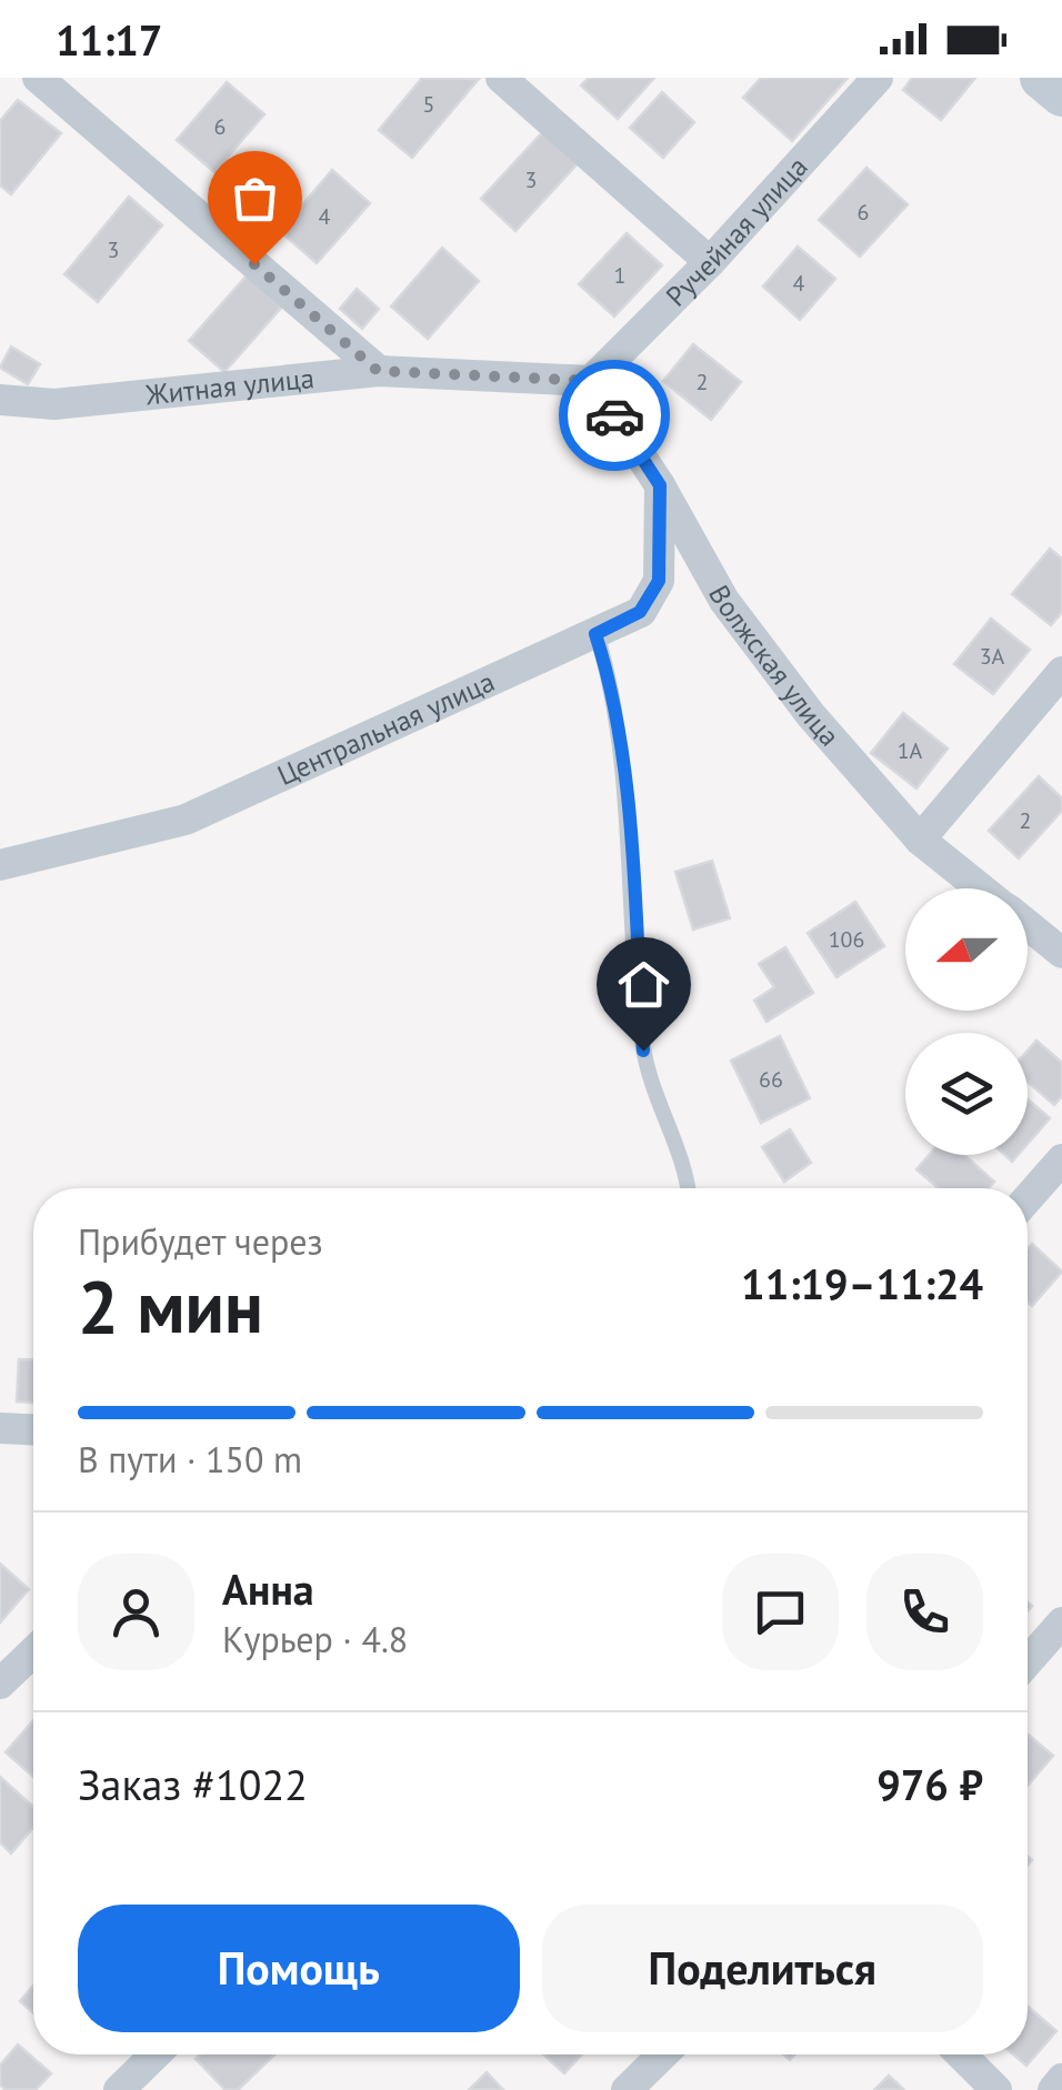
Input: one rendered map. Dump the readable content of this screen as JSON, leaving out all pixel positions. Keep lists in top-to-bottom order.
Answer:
{
  "streets": {
    "street": [
      "Ручейная улица",
      "Житная улица",
      "Волжская улица",
      "Центральная улица"
    ]
  },
  "crossings": [
    ["Ручейная улица", "Житная улица"],
    ["Ручейная улица", "Волжская улица"],
    ["Житная улица", "Волжская улица"],
    ["Волжская улица", "Центральная улица"]
  ],
  "house_numbers": [
    "5",
    "6",
    "3",
    "6",
    "4",
    "3",
    "1",
    "4",
    "2",
    "3А",
    "1А",
    "2",
    "106",
    "66"
  ],
  "north": "left",
  "page": {
    "status": "11:17",
    "heading": ["2 мин", "Прибудет через", "11:19–11:24"],
    "panel": [
      "Анна",
      "Курьер · 4.8",
      "Заказ #1022",
      "976 ₽"
    ],
    "bar": "В пути · 150 m",
    "buttons": ["Помощь", "Поделиться"]
  }
}
